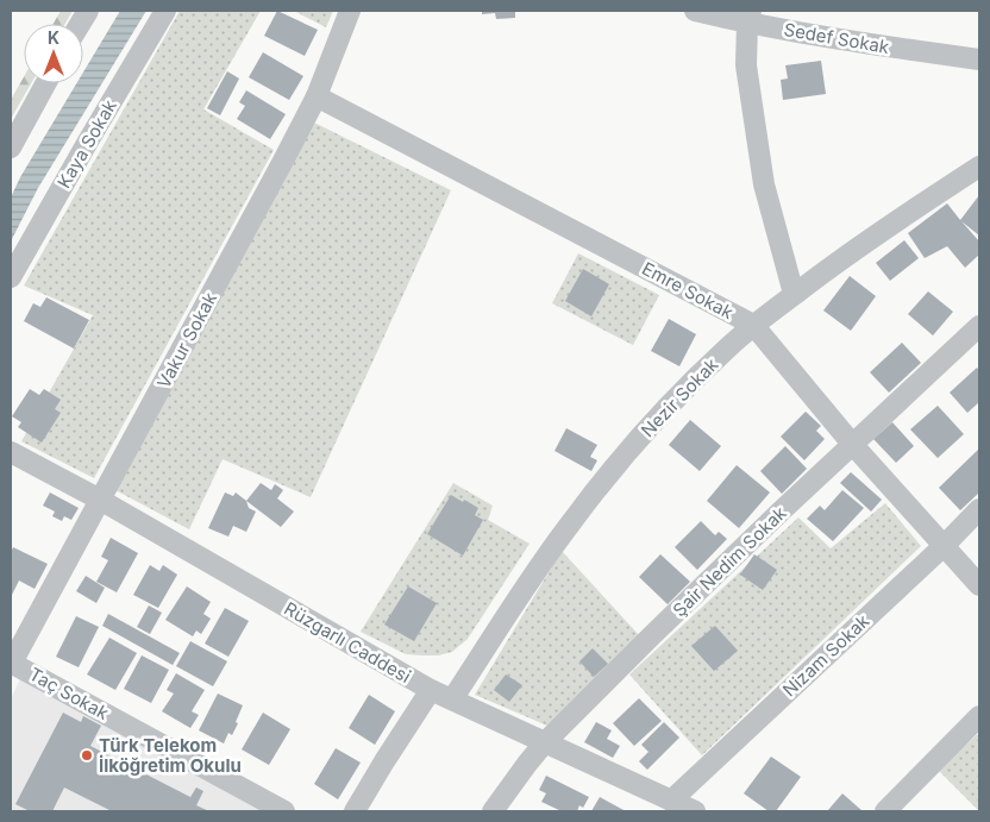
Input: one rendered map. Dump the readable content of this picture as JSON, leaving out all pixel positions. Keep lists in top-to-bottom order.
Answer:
{
  "streets": {
    "street": [
      "Sedef Sokak",
      "Kaya Sokak",
      "Emre Sokak",
      "Vakur Sokak",
      "Nezir Sokak",
      "Şair Nedim Sokak",
      "Rüzgarlı Caddesi",
      "Nizam Sokak",
      "Taç Sokak"
    ]
  },
  "crossings": [
    ["Emre Sokak", "Vakur Sokak"],
    ["Emre Sokak", "Nezir Sokak"],
    ["Emre Sokak", "Şair Nedim Sokak"],
    ["Emre Sokak", "Nizam Sokak"],
    ["Vakur Sokak", "Rüzgarlı Caddesi"],
    ["Vakur Sokak", "Taç Sokak"],
    ["Nezir Sokak", "Rüzgarlı Caddesi"],
    ["Şair Nedim Sokak", "Rüzgarlı Caddesi"],
    ["Rüzgarlı Caddesi", "Nizam Sokak"]
  ],
  "places": ["Türk Telekom İlköğretim Okulu"],
  "north": "top"
}
